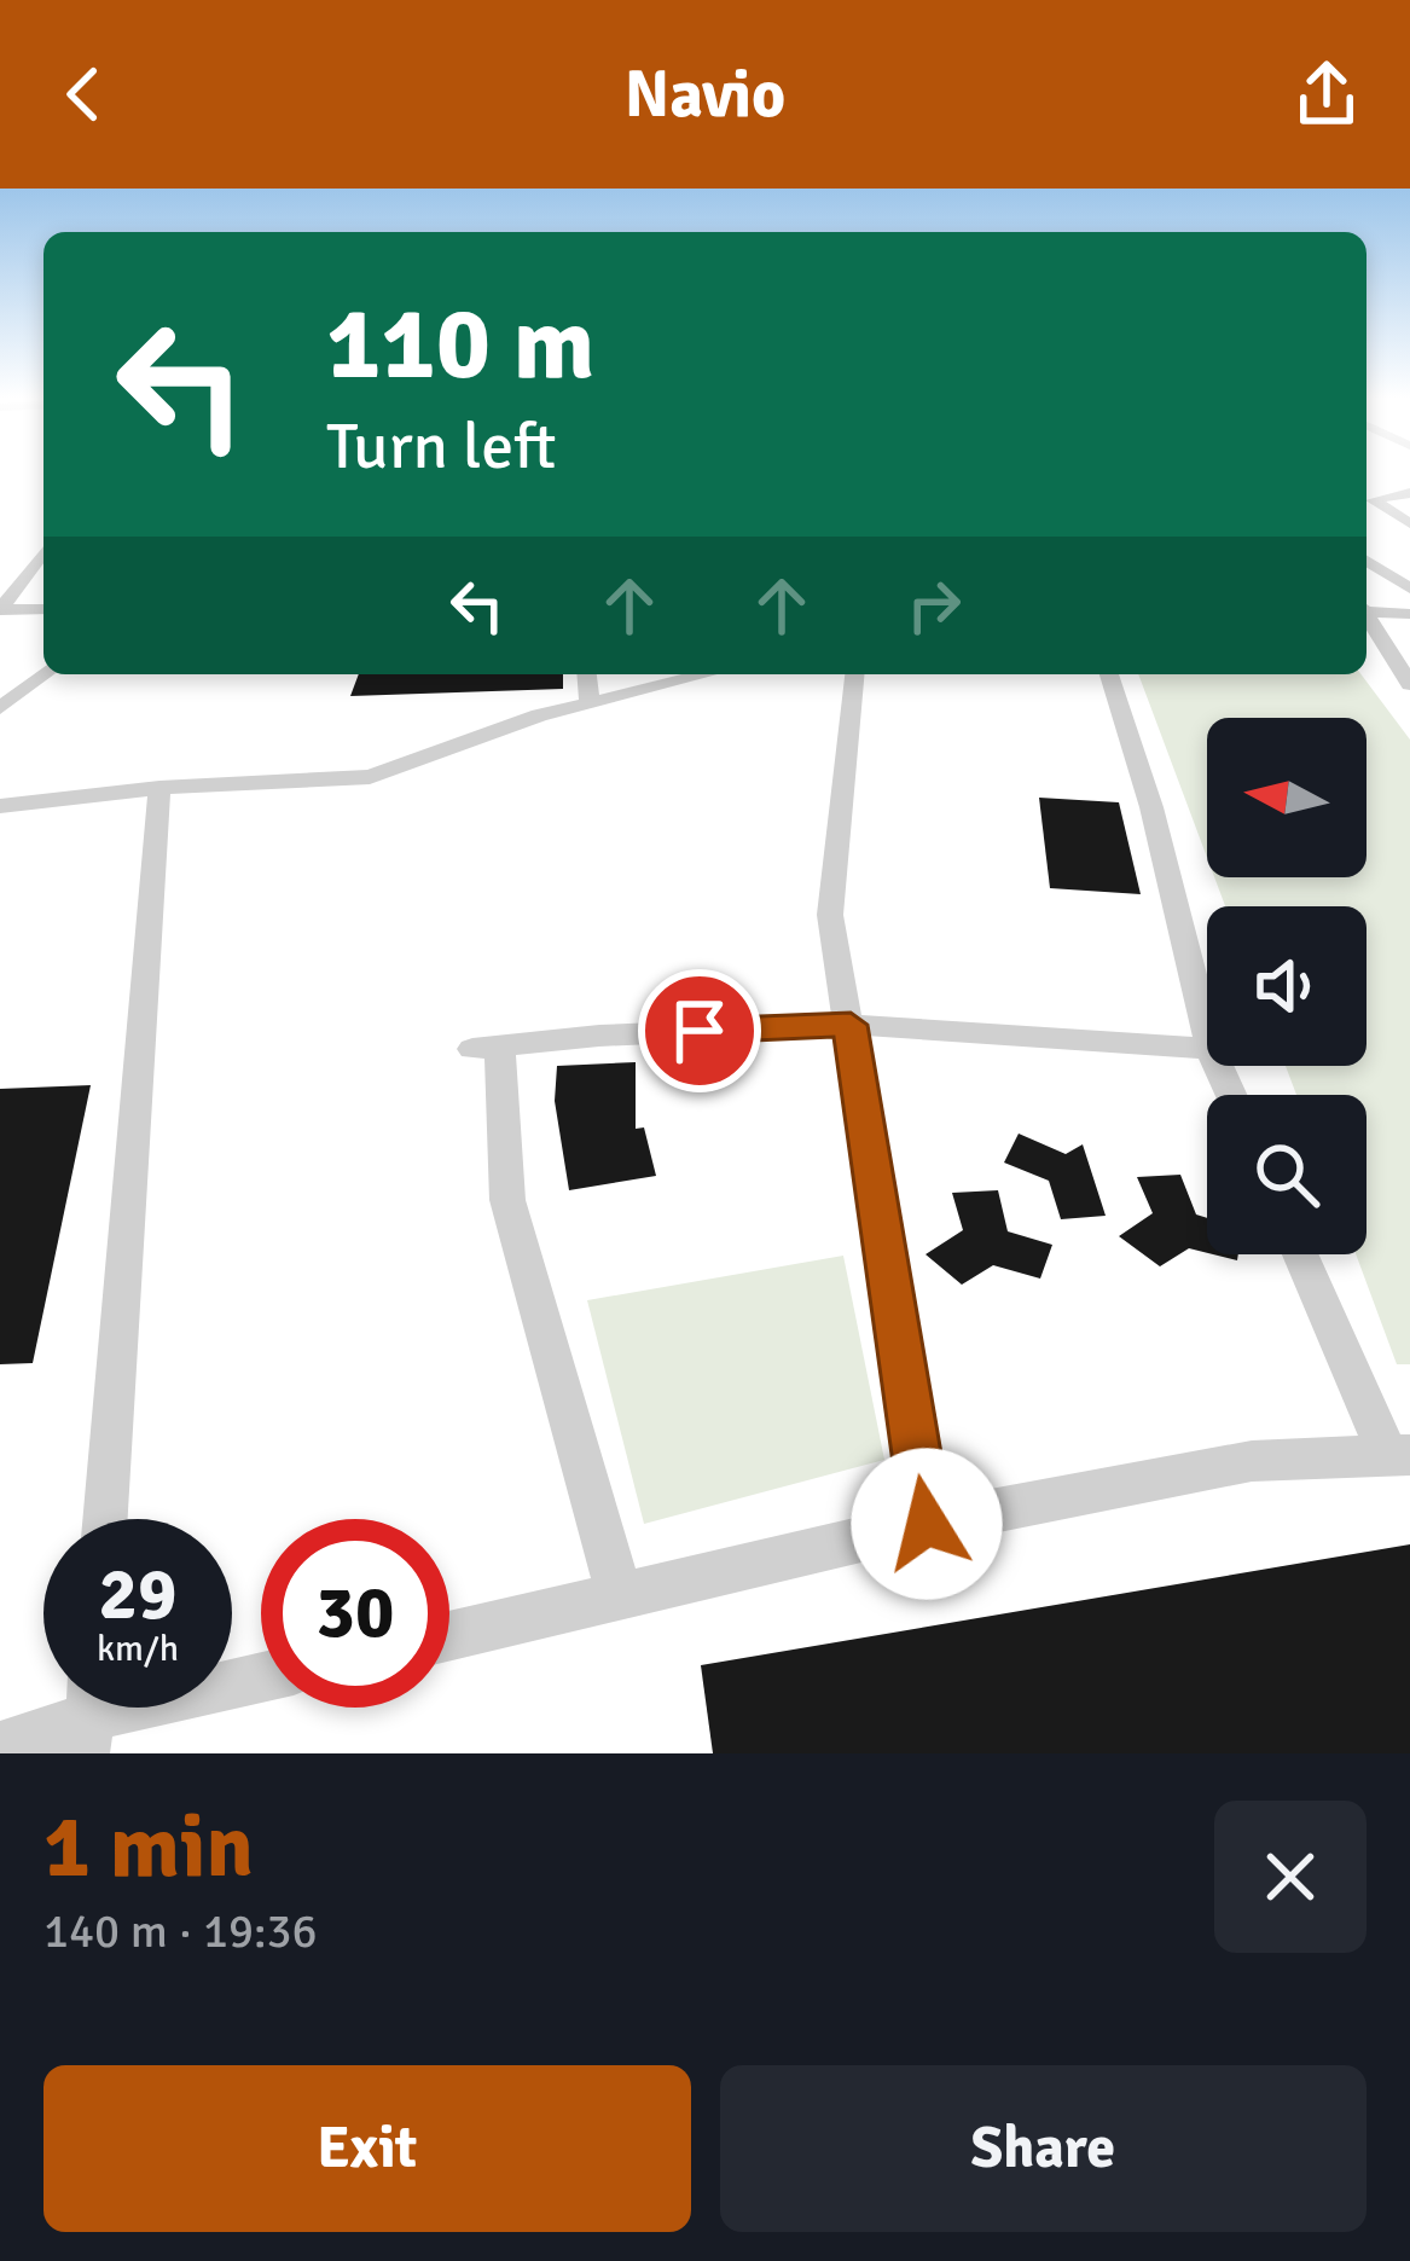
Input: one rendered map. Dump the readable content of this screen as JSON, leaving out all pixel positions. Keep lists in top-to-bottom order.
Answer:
{
  "north": "left",
  "page": {
    "header": "Navio",
    "turn": ["110 m", "Turn left"],
    "speed": "29 km/h",
    "limit": "30",
    "heading": ["1 min", "140 m · 19:36"],
    "buttons": ["Exit", "Share"]
  }
}
